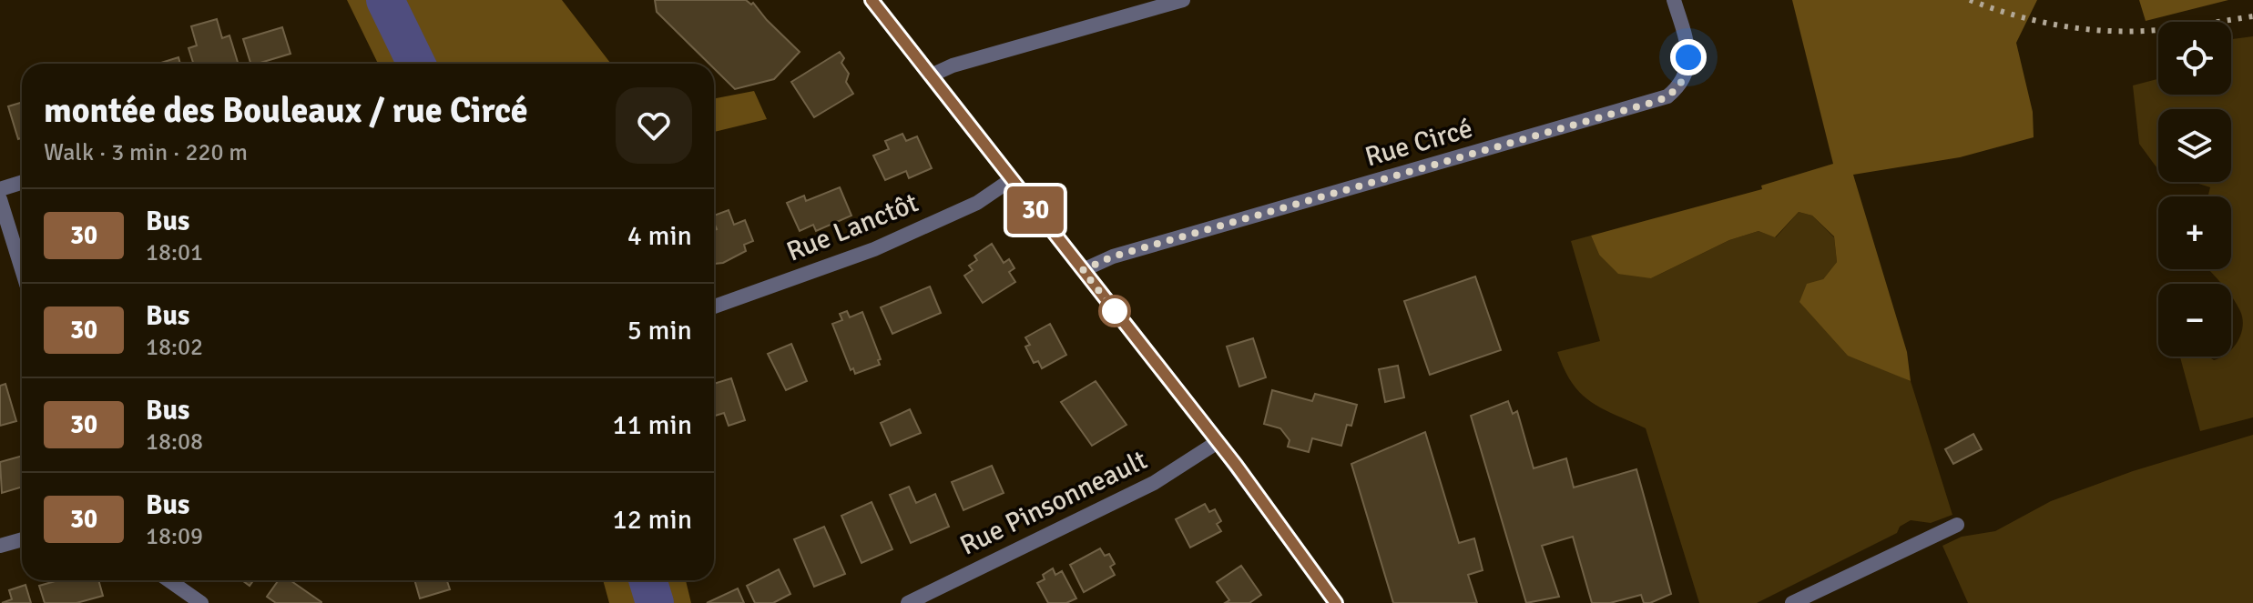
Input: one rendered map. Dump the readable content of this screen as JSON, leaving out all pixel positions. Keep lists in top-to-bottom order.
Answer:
{
  "streets": {
    "street": ["Rue Circé", "Rue Lanctôt", "Rue Pinsonneault"]
  },
  "lines": ["bus line 30"],
  "page": {
    "on_map": "30",
    "map_buttons": ["+", "−"],
    "heading": ["montée des Bouleaux / rue Circé", "Walk · 3 min · 220 m"],
    "list": [
      {
        "mark": "30",
        "name": "Bus",
        "note": "18:01",
        "value": "4 min"
      },
      {
        "mark": "30",
        "name": "Bus",
        "note": "18:02",
        "value": "5 min"
      },
      {
        "mark": "30",
        "name": "Bus",
        "note": "18:08",
        "value": "11 min"
      },
      {
        "mark": "30",
        "name": "Bus",
        "note": "18:09",
        "value": "12 min"
      }
    ]
  }
}
